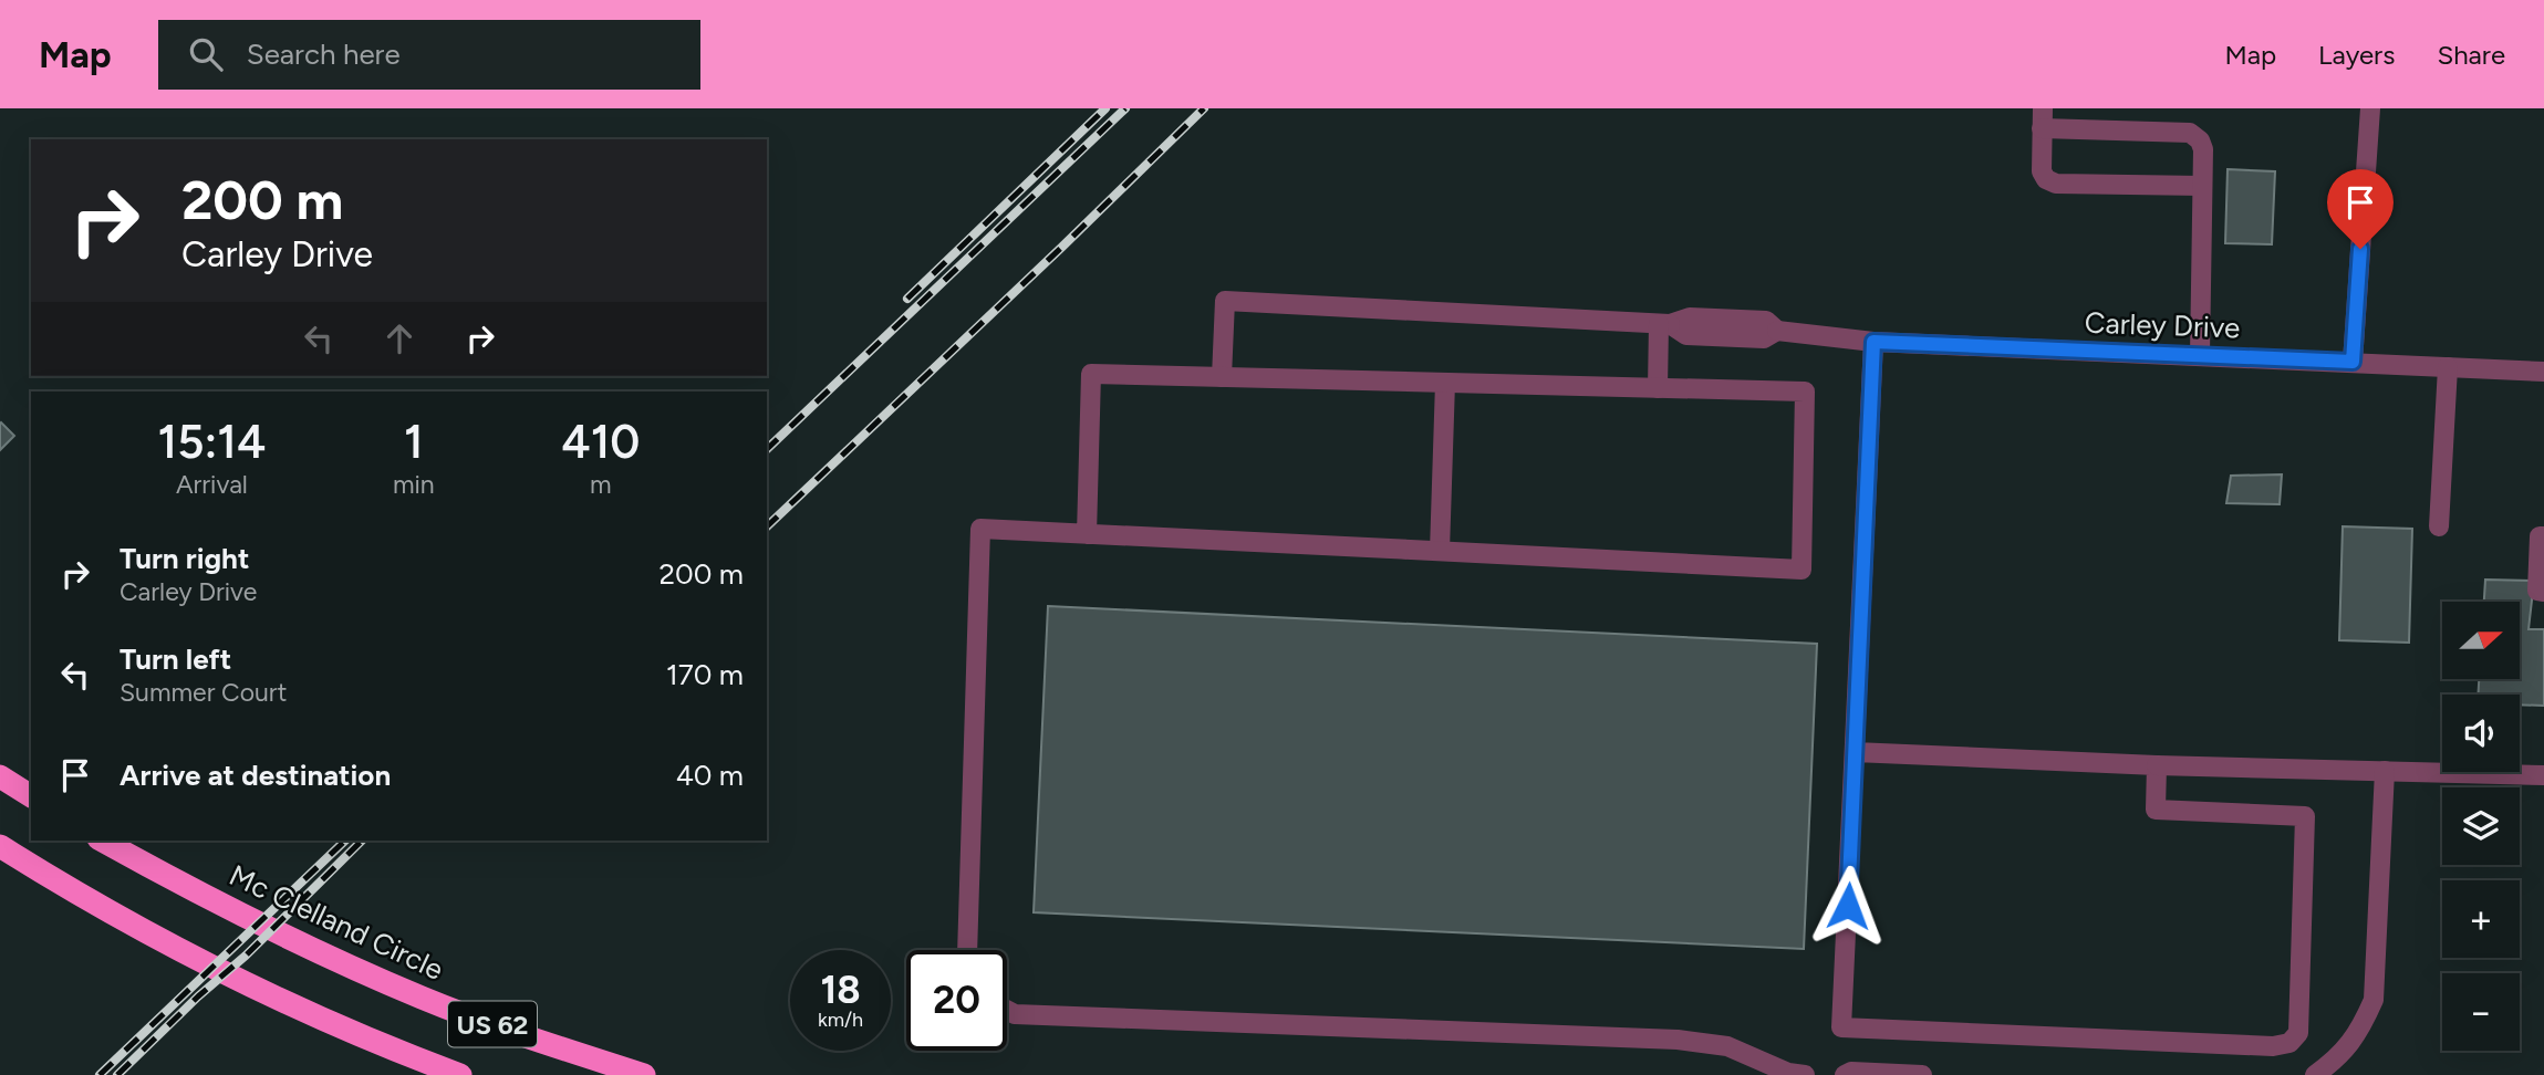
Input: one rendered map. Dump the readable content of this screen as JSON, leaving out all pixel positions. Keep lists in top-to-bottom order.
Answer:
{
  "streets": {
    "highway": ["Mc Clelland Circle", "US 62"],
    "street": ["Carley Drive"]
  },
  "north": "right",
  "page": {
    "header": "Map",
    "search": "Search here",
    "nav": ["Map", "Layers", "Share"],
    "turn": ["200 m", "Carley Drive"],
    "eta": [
      "15:14",
      "Arrival",
      "1",
      "min",
      "410",
      "m"
    ],
    "list": [
      {
        "name": "Turn right",
        "note": "Carley Drive",
        "value": "200 m"
      },
      {
        "name": "Turn left",
        "note": "Summer Court",
        "value": "170 m"
      },
      {
        "name": "Arrive at destination",
        "value": "40 m"
      }
    ],
    "map_buttons": ["+", "−"],
    "speed": "18 km/h",
    "limit": "20"
  }
}
